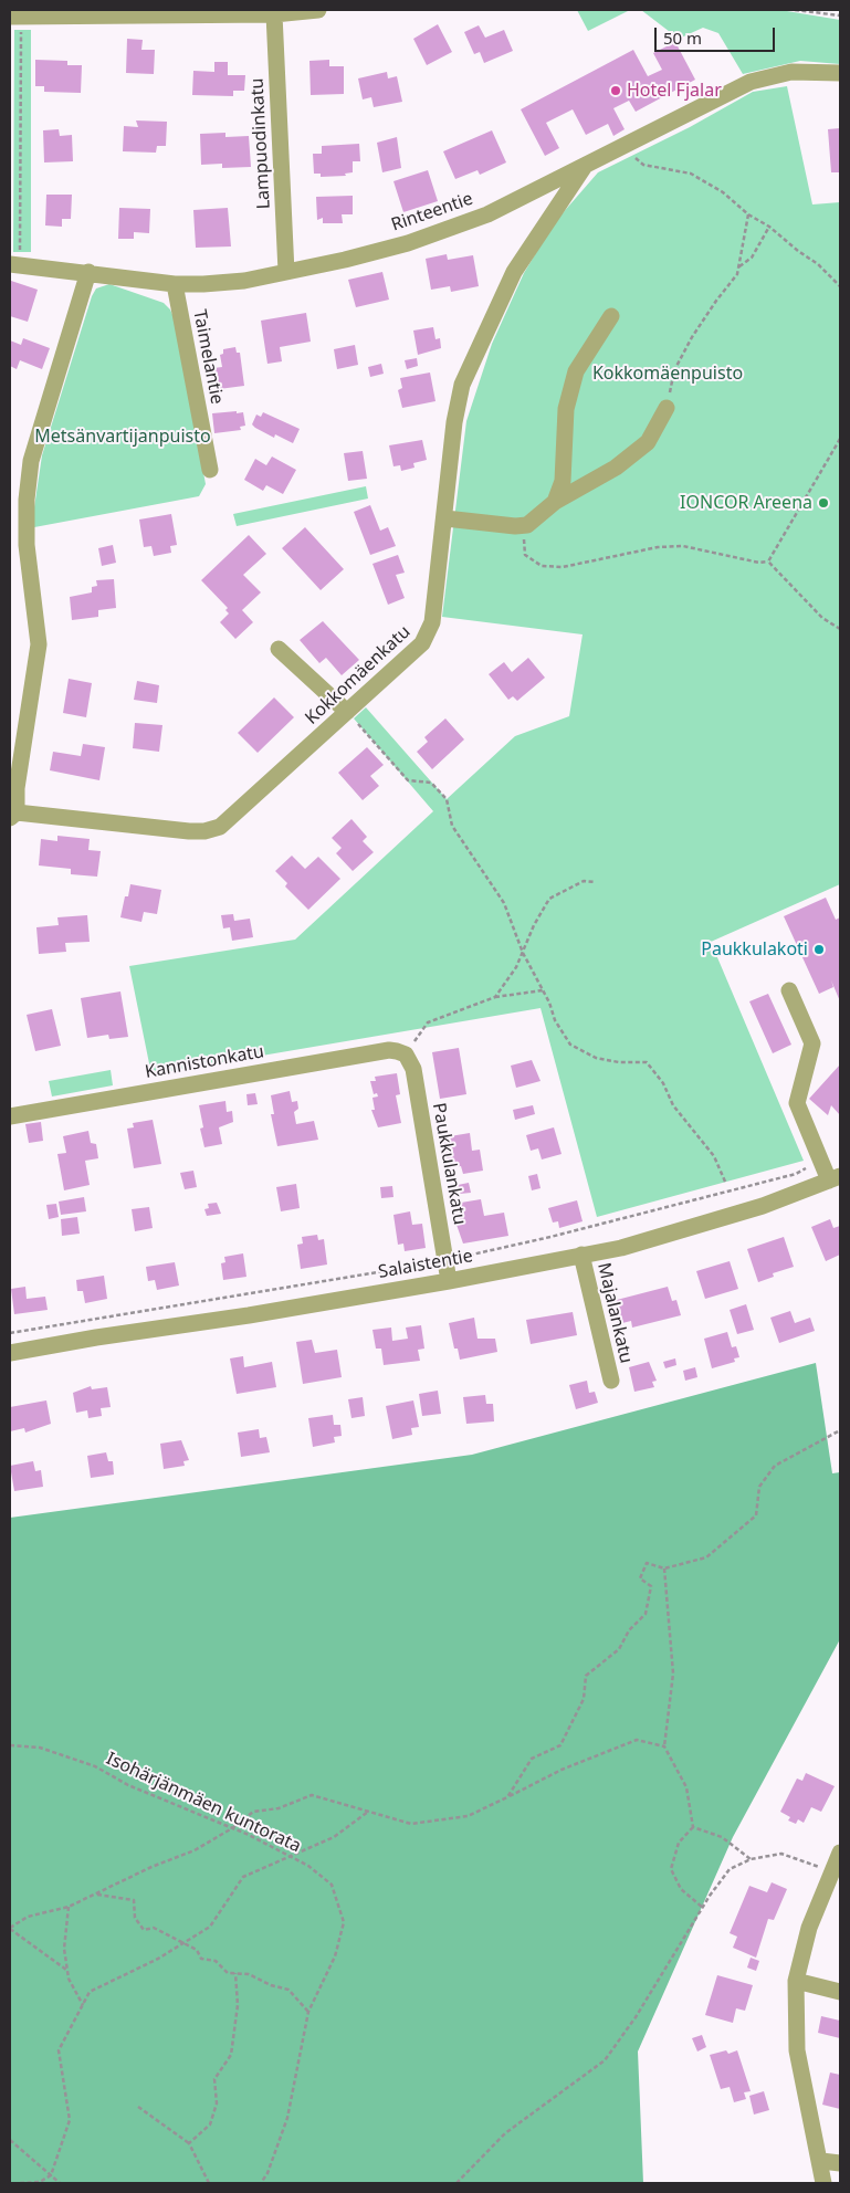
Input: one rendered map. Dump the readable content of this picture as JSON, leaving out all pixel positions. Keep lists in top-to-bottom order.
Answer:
{
  "streets": {
    "street": [
      "Lampuodinkatu",
      "Rinteentie",
      "Taimelantie",
      "Kokkomäenkatu",
      "Kannistonkatu",
      "Paukkulankatu",
      "Salaistentie",
      "Majalankatu"
    ],
    "path": ["Isohärjänmäen kuntorata"]
  },
  "crossings": [
    ["Lampuodinkatu", "Rinteentie"],
    ["Rinteentie", "Taimelantie"],
    ["Rinteentie", "Kokkomäenkatu"],
    ["Kannistonkatu", "Paukkulankatu"],
    ["Paukkulankatu", "Salaistentie"],
    ["Salaistentie", "Majalankatu"]
  ],
  "parks": ["Kokkomäenpuisto", "Metsänvartijanpuisto"],
  "places": ["Hotel Fjalar", "IONCOR Areena", "Paukkulakoti"],
  "scale_bar": "50 m"
}
